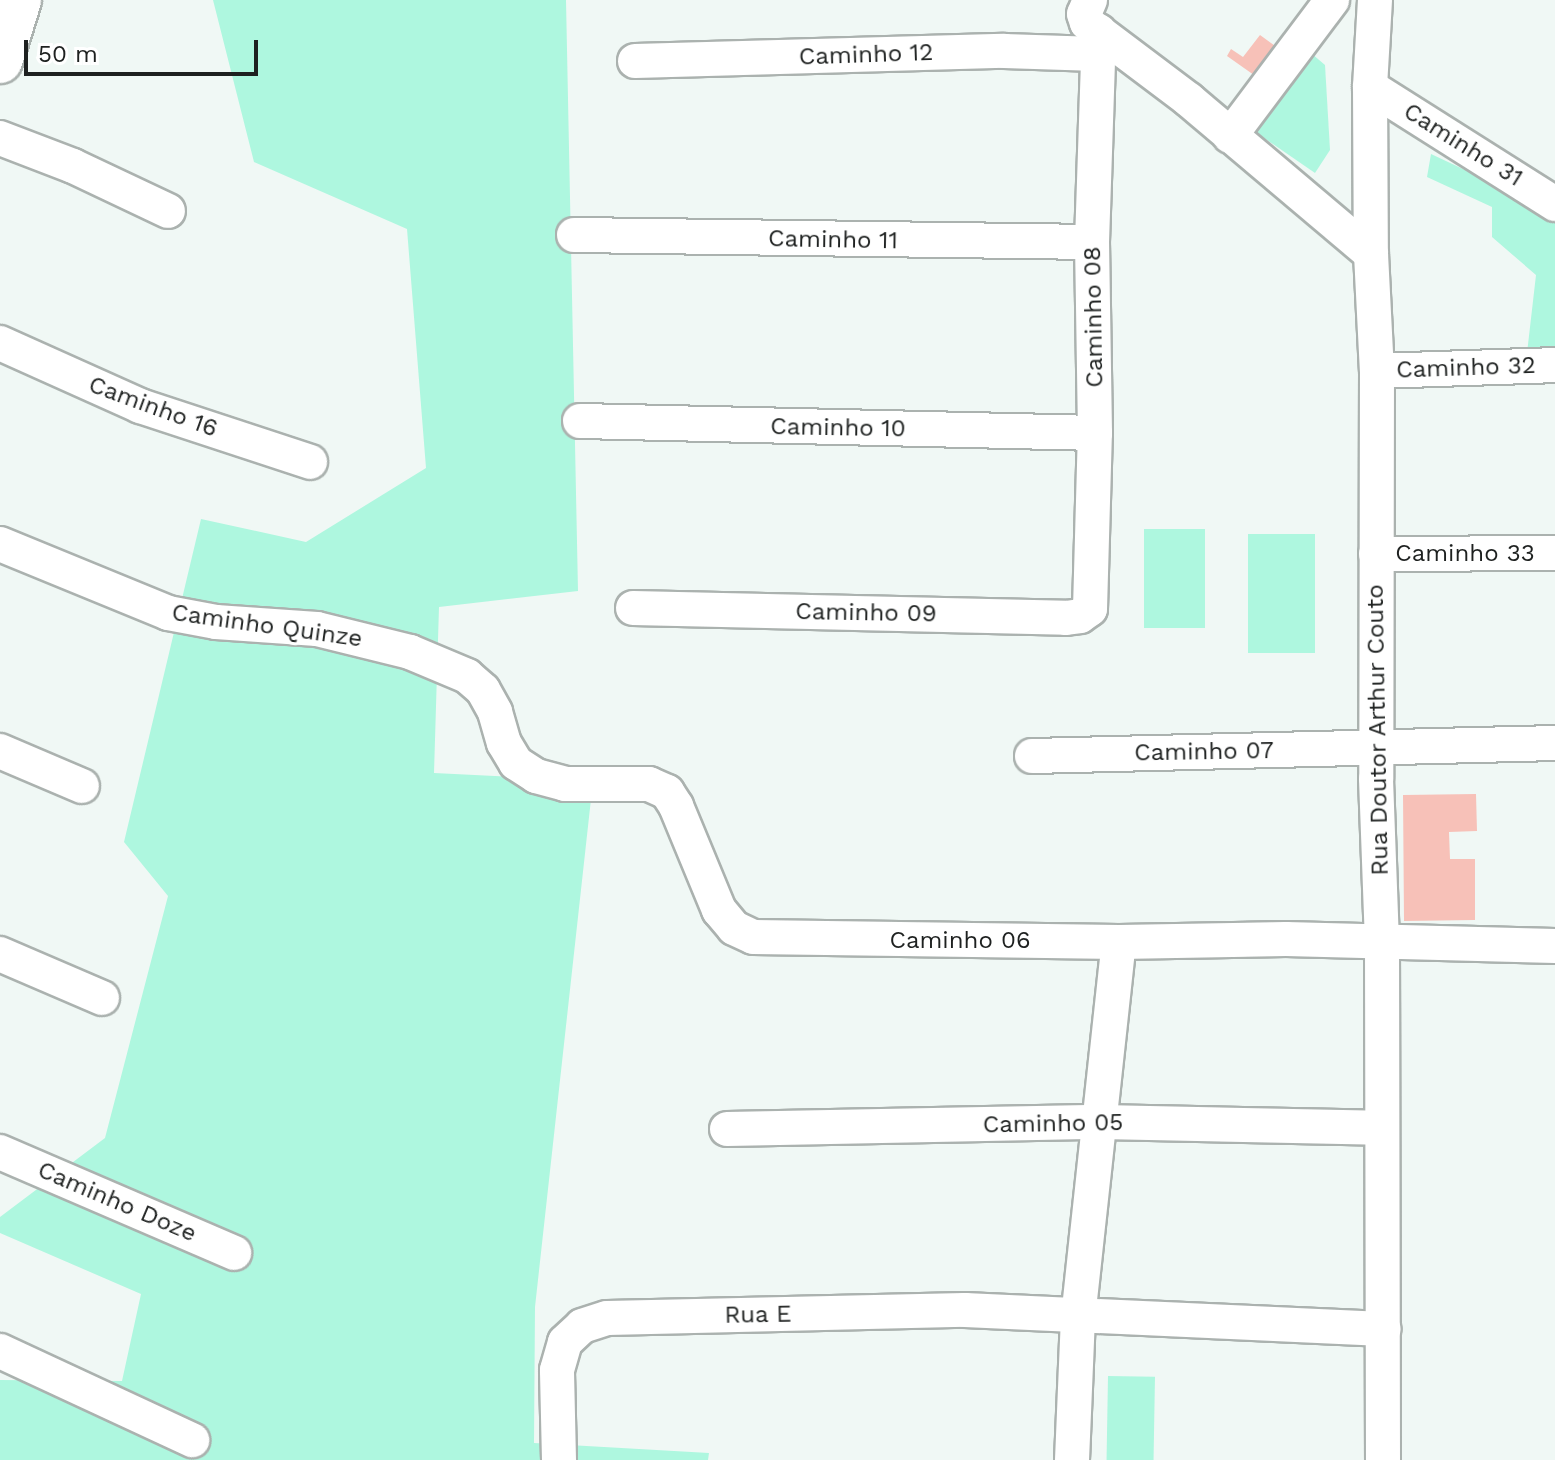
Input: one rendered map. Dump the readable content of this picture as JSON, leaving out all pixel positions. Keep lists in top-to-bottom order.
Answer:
{
  "streets": {
    "street": [
      "Caminho 12",
      "Caminho 31",
      "Caminho 11",
      "Caminho 08",
      "Caminho 32",
      "Caminho 16",
      "Caminho 10",
      "Caminho 33",
      "Caminho 09",
      "Caminho Quinze",
      "Rua Doutor Arthur Couto",
      "Caminho 07",
      "Caminho 06",
      "Caminho 05",
      "Caminho Doze",
      "Rua E"
    ]
  },
  "crossings": [
    ["Caminho 12", "Caminho 08"],
    ["Caminho 31", "Rua Doutor Arthur Couto"],
    ["Caminho 11", "Caminho 08"],
    ["Caminho 08", "Caminho 10"],
    ["Caminho 08", "Caminho 09"],
    ["Caminho 32", "Rua Doutor Arthur Couto"],
    ["Caminho 33", "Rua Doutor Arthur Couto"],
    ["Caminho Quinze", "Caminho 06"],
    ["Rua Doutor Arthur Couto", "Caminho 07"],
    ["Rua Doutor Arthur Couto", "Caminho 06"],
    ["Rua Doutor Arthur Couto", "Caminho 05"],
    ["Rua Doutor Arthur Couto", "Rua E"]
  ],
  "scale_bar": "50 m"
}
